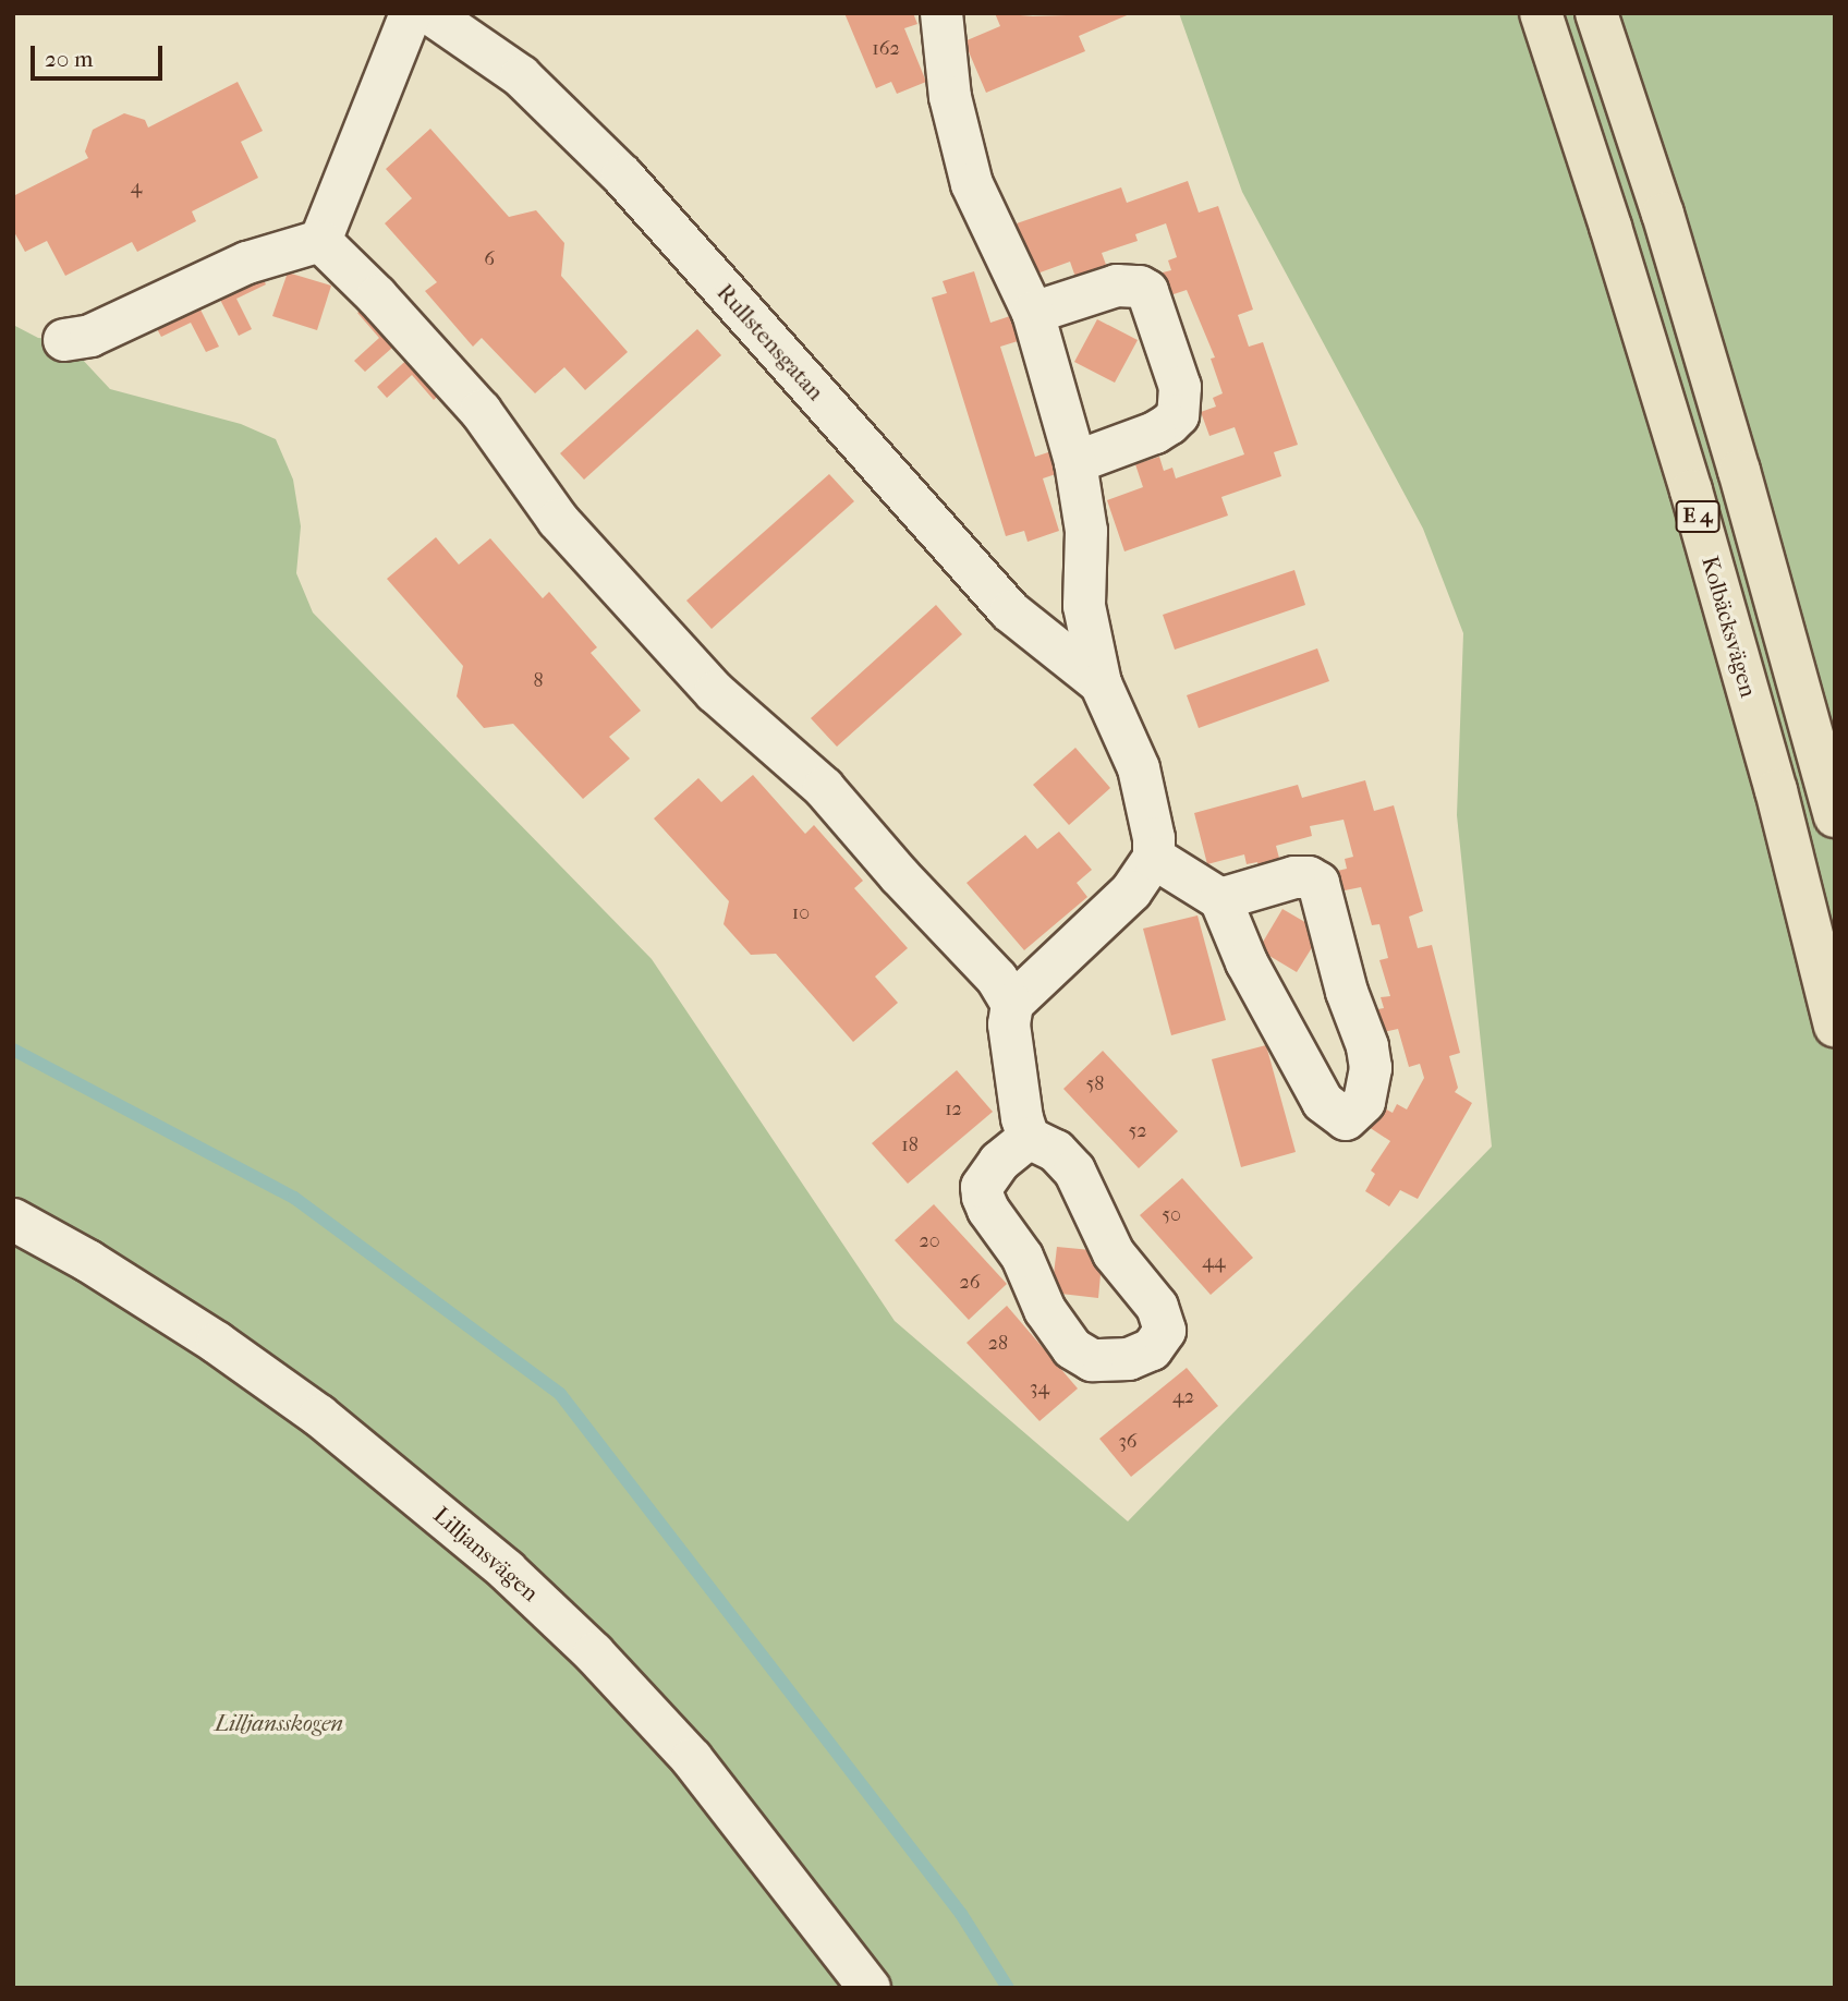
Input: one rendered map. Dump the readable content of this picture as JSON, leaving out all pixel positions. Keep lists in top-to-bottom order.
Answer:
{
  "streets": {
    "highway": ["E 4", "Kolbäcksvägen"],
    "street": ["Rullstensgatan", "Lilljansvägen"]
  },
  "parks": ["Lilljansskogen"],
  "house_numbers": [
    "162",
    "4",
    "6",
    "8",
    "10",
    "58",
    "12",
    "52",
    "18",
    "50",
    "20",
    "44",
    "26",
    "28",
    "34",
    "42",
    "36"
  ],
  "scale_bar": "20 m"
}
